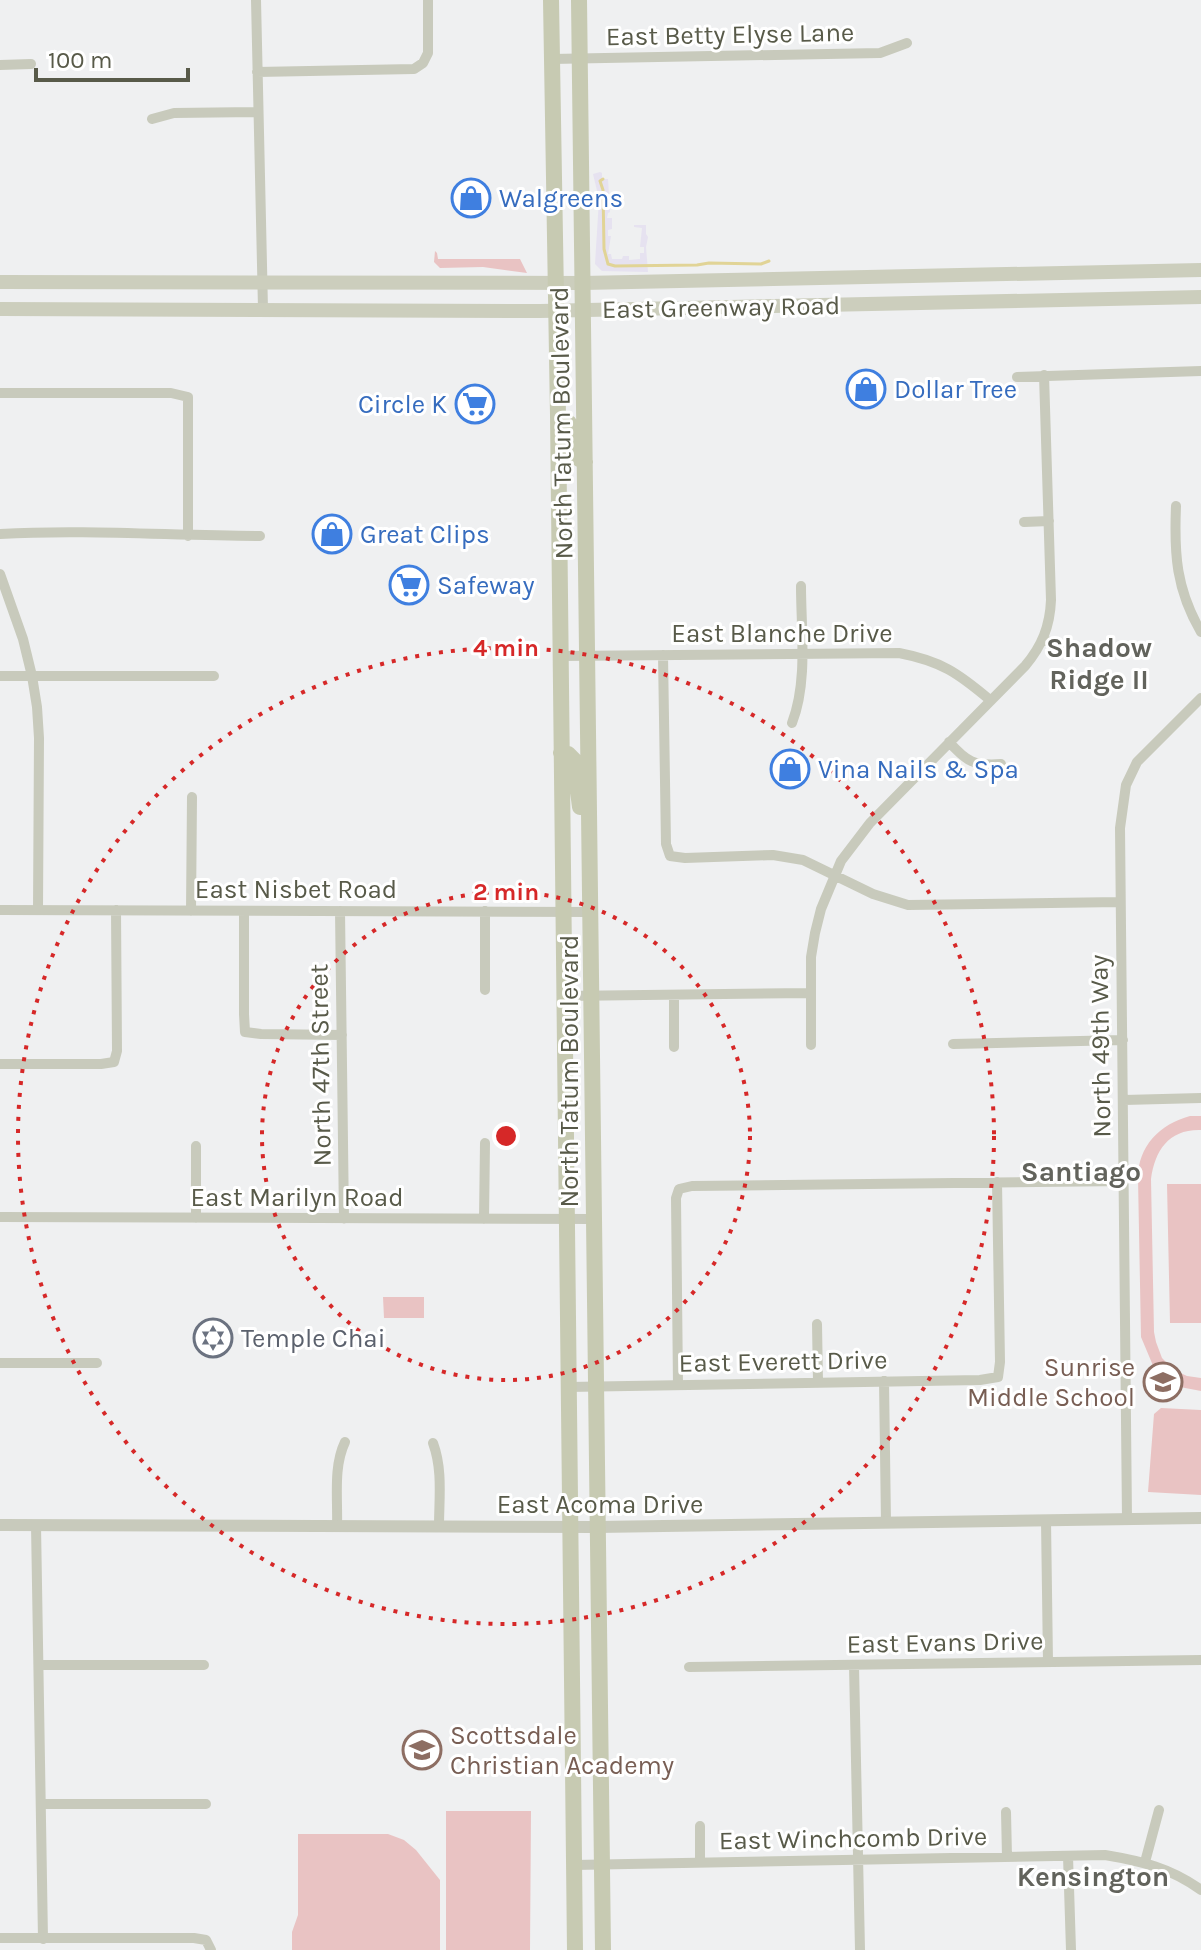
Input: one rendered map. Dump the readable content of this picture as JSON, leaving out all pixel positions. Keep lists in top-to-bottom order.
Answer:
{
  "streets": {
    "main road": ["East Greenway Road", "North Tatum Boulevard"],
    "street": [
      "East Betty Elyse Lane",
      "East Blanche Drive",
      "East Nisbet Road",
      "North 49th Way",
      "North 47th Street",
      "East Marilyn Road",
      "East Everett Drive",
      "East Acoma Drive",
      "East Evans Drive",
      "East Winchcomb Drive"
    ]
  },
  "crossings": [
    ["East Betty Elyse Lane", "North Tatum Boulevard"],
    ["East Greenway Road", "North Tatum Boulevard"],
    ["North Tatum Boulevard", "East Blanche Drive"],
    ["North Tatum Boulevard", "East Nisbet Road"],
    ["North Tatum Boulevard", "East Marilyn Road"],
    ["North Tatum Boulevard", "East Everett Drive"],
    ["North Tatum Boulevard", "East Acoma Drive"],
    ["North Tatum Boulevard", "East Winchcomb Drive"],
    ["East Nisbet Road", "North 47th Street"],
    ["North 49th Way", "East Acoma Drive"],
    ["North 47th Street", "East Marilyn Road"]
  ],
  "districts": ["Shadow Ridge II", "Santiago", "Kensington"],
  "places": {
    "shop": [
      "Walgreens",
      "Dollar Tree",
      "Great Clips",
      "Vina Nails & Spa"
    ],
    "supermarket": ["Circle K", "Safeway"],
    "synagogue": ["Temple Chai"],
    "school or university": ["Sunrise Middle School", "Scottsdale Christian Academy"]
  },
  "scale_bar": "100 m",
  "rings": ["4 min", "2 min"]
}
